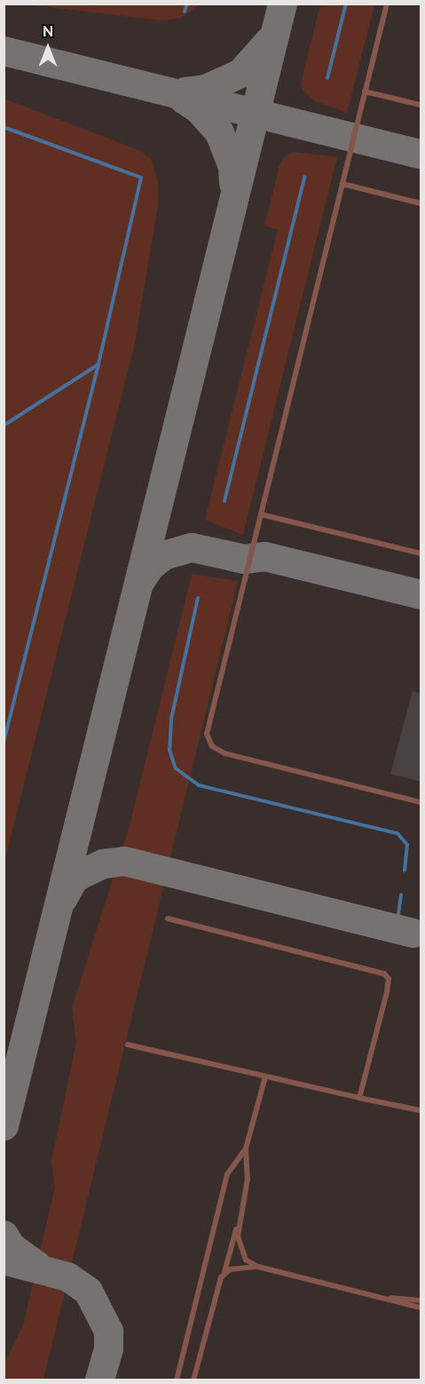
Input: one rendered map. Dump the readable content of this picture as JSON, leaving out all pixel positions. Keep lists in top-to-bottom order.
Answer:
{
  "north": "top"
}
